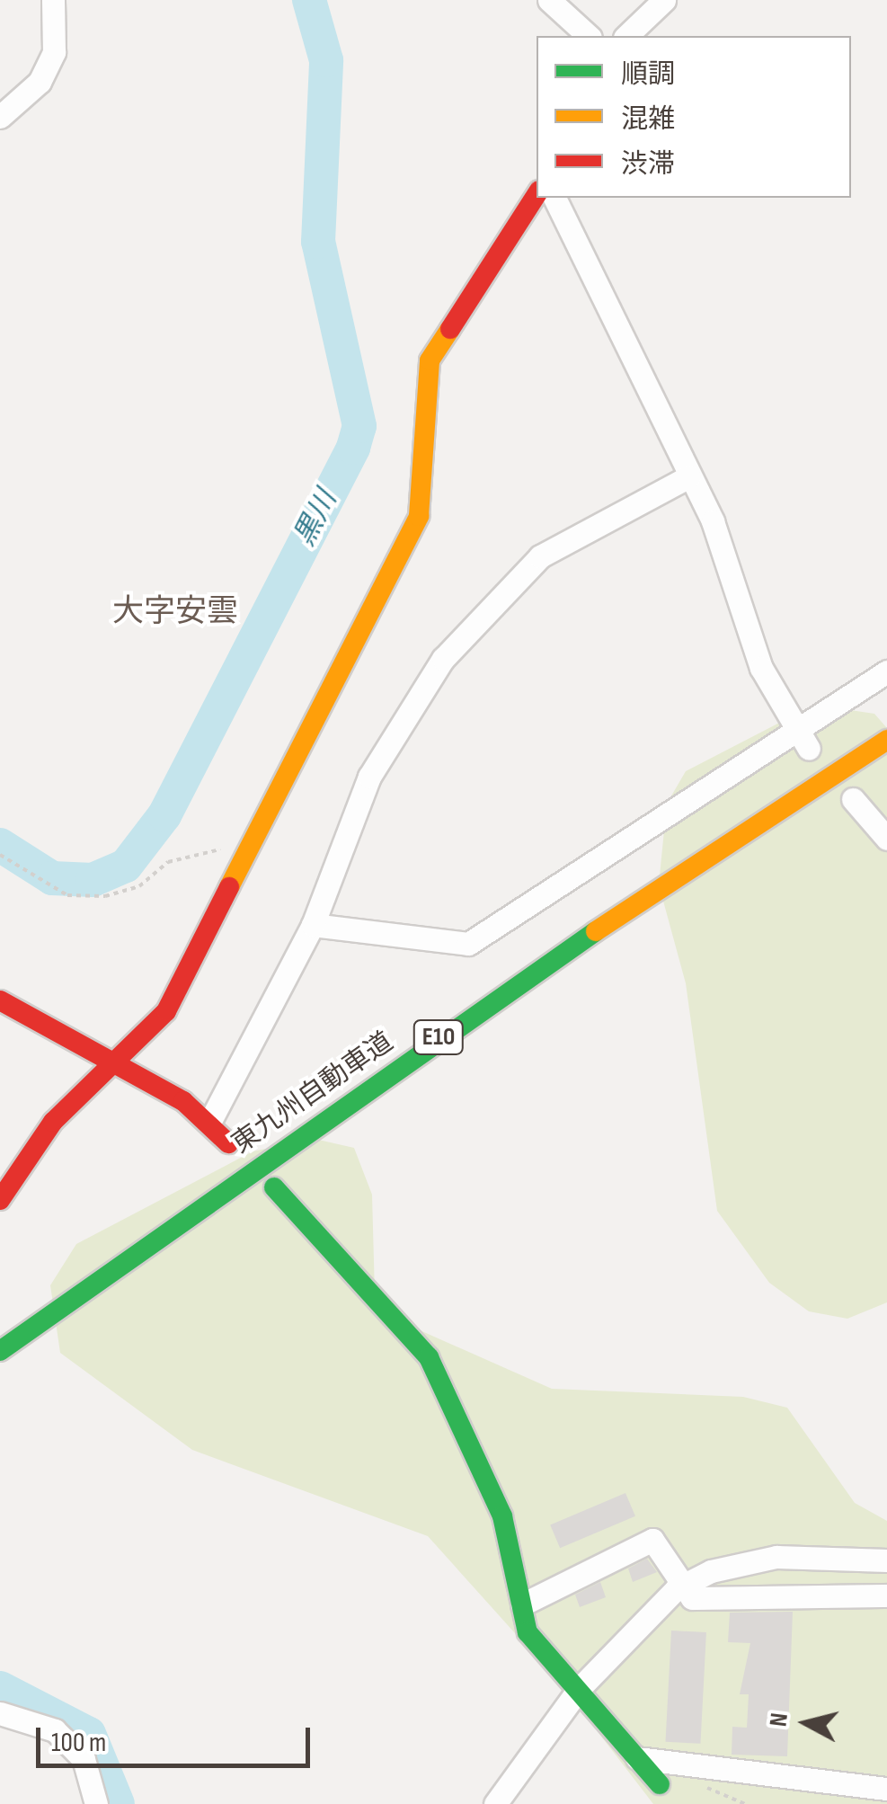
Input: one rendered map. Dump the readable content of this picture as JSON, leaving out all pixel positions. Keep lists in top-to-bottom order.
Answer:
{
  "streets": {
    "main road": ["E10", "東九州自動車道"]
  },
  "districts": ["大字安雲"],
  "water": ["黒川"],
  "legend": ["順調", "混雑", "渋滞"],
  "scale_bar": "100 m",
  "north": "left"
}
